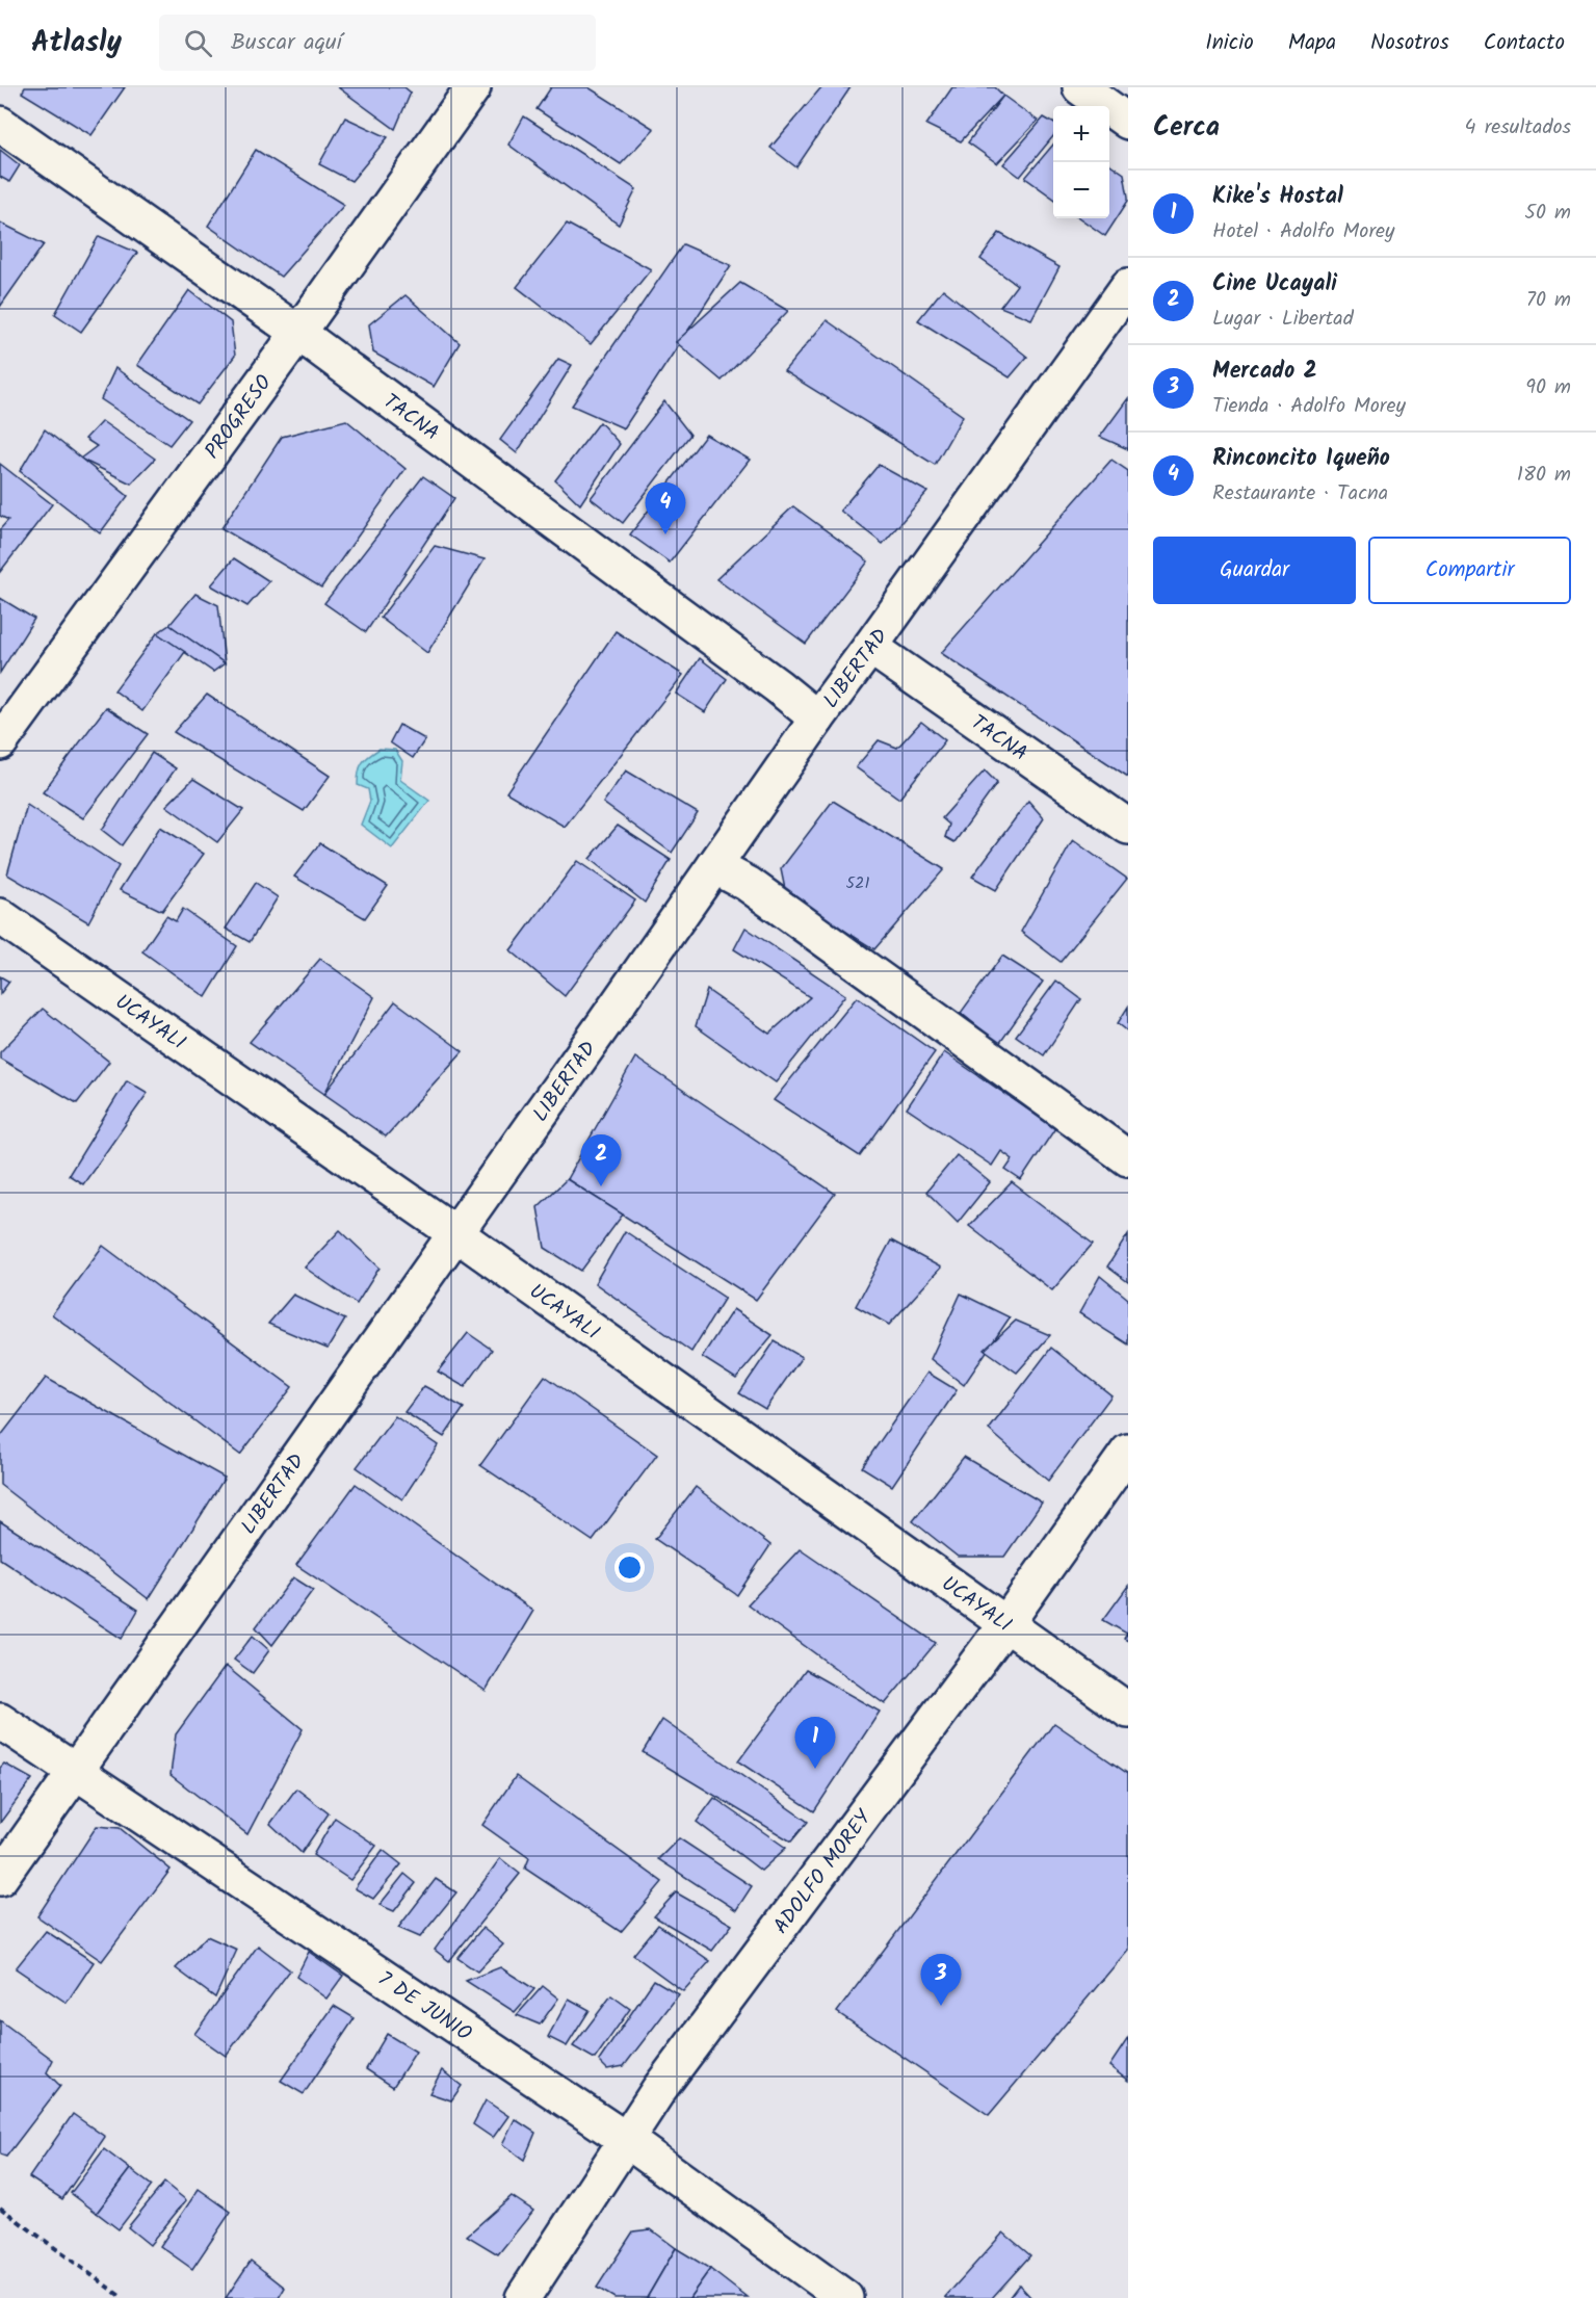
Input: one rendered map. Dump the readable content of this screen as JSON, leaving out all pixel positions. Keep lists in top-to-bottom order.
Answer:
{
  "streets": {
    "street": [
      "PROGRESO",
      "TACNA",
      "LIBERTAD",
      "UCAYALI",
      "ADOLFO MOREY",
      "7 DE JUNIO"
    ]
  },
  "crossings": [
    ["PROGRESO", "TACNA"],
    ["TACNA", "LIBERTAD"],
    ["LIBERTAD", "UCAYALI"],
    ["LIBERTAD", "7 DE JUNIO"],
    ["UCAYALI", "ADOLFO MOREY"],
    ["ADOLFO MOREY", "7 DE JUNIO"]
  ],
  "house_numbers": ["521"],
  "page": {
    "header": "Atlasly",
    "search": "Buscar aquí",
    "nav": [
      "Inicio",
      "Mapa",
      "Nosotros",
      "Contacto"
    ],
    "heading": ["Cerca", "4 resultados"],
    "map_buttons": ["+", "−"],
    "list": [
      {
        "mark": "1",
        "name": "Kike's Hostal",
        "note": "Hotel · Adolfo Morey",
        "value": "50 m"
      },
      {
        "mark": "2",
        "name": "Cine Ucayali",
        "note": "Lugar · Libertad",
        "value": "70 m"
      },
      {
        "mark": "3",
        "name": "Mercado 2",
        "note": "Tienda · Adolfo Morey",
        "value": "90 m"
      },
      {
        "mark": "4",
        "name": "Rinconcito Iqueño",
        "note": "Restaurante · Tacna",
        "value": "180 m"
      }
    ],
    "pins": [
      "4",
      "2",
      "1",
      "3"
    ],
    "buttons": ["Guardar", "Compartir"]
  }
}
